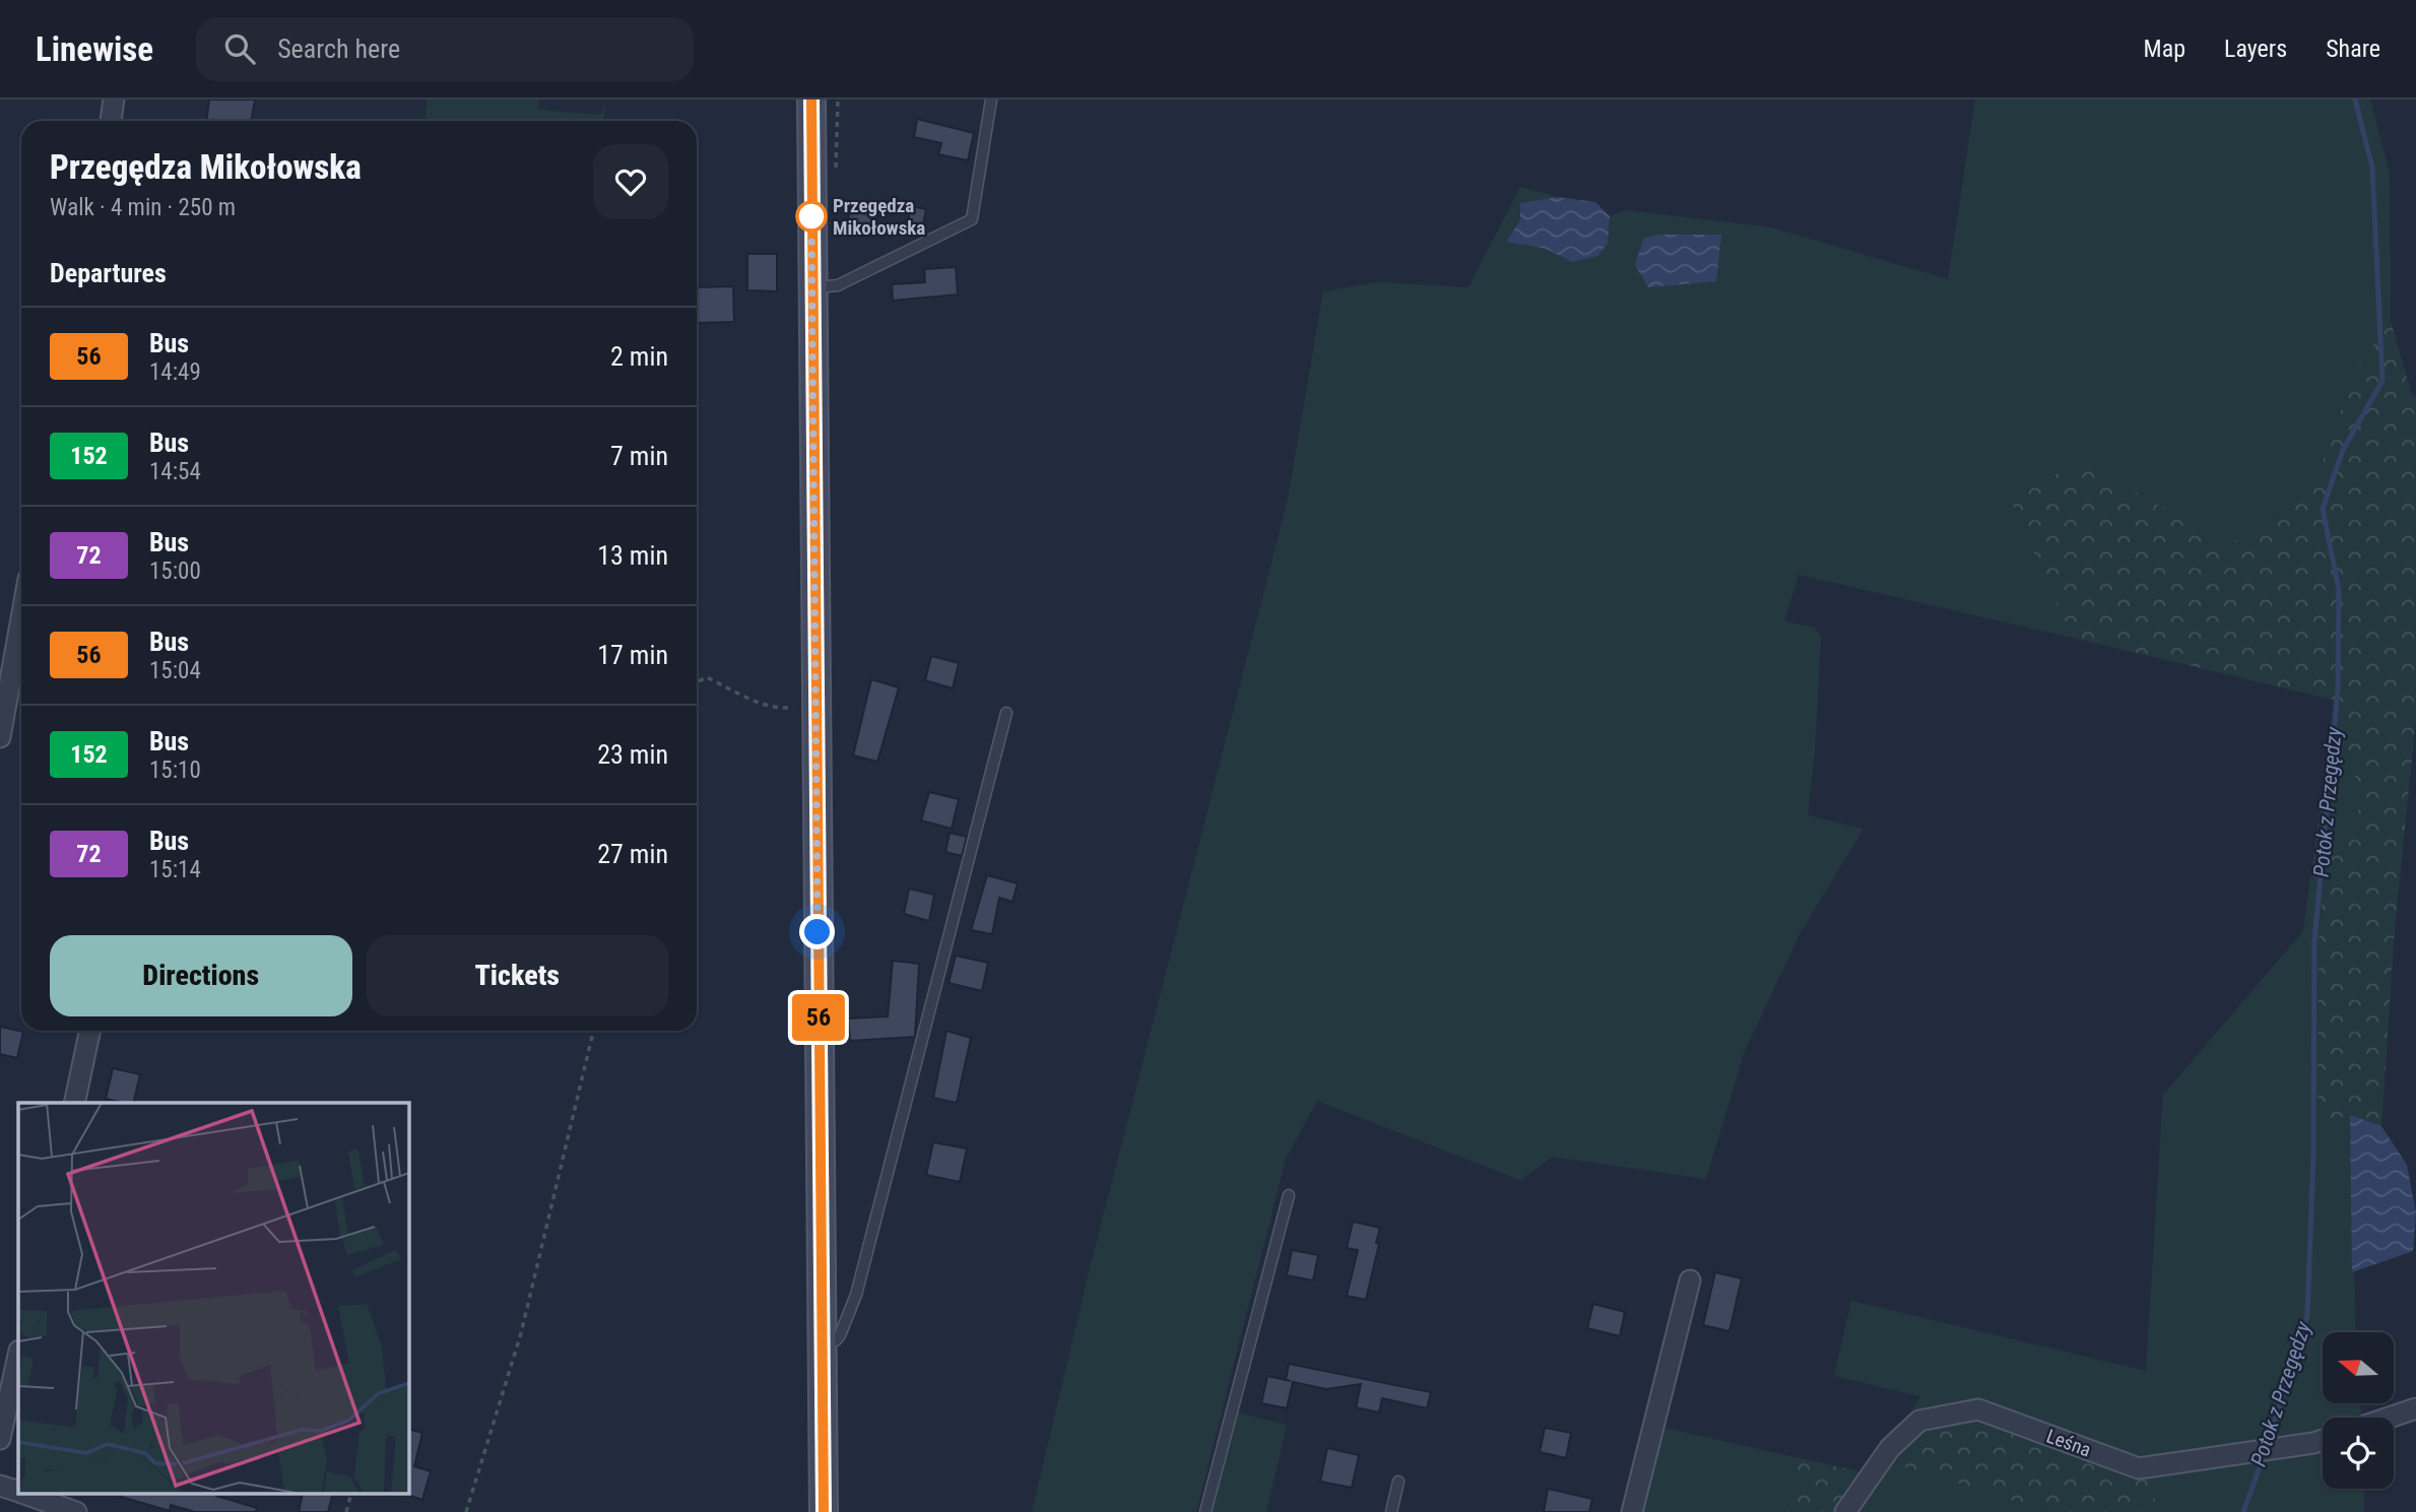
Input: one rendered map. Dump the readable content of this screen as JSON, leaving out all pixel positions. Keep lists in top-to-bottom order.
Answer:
{
  "streets": {
    "street": ["Leśna"]
  },
  "water": ["Potok z Przegędzy"],
  "places": ["Przegędza Mikołowska"],
  "lines": ["bus line 56"],
  "north": "left",
  "page": {
    "header": "Linewise",
    "search": "Search here",
    "nav": ["Map", "Layers", "Share"],
    "on_map": "56",
    "heading": [
      ["Przegędza Mikołowska", "Walk · 4 min · 250 m"],
      "Departures"
    ],
    "list": [
      {
        "mark": "56",
        "name": "Bus",
        "note": "14:49",
        "value": "2 min"
      },
      {
        "mark": "152",
        "name": "Bus",
        "note": "14:54",
        "value": "7 min"
      },
      {
        "mark": "72",
        "name": "Bus",
        "note": "15:00",
        "value": "13 min"
      },
      {
        "mark": "56",
        "name": "Bus",
        "note": "15:04",
        "value": "17 min"
      },
      {
        "mark": "152",
        "name": "Bus",
        "note": "15:10",
        "value": "23 min"
      },
      {
        "mark": "72",
        "name": "Bus",
        "note": "15:14",
        "value": "27 min"
      }
    ],
    "buttons": ["Directions", "Tickets"]
  }
}
